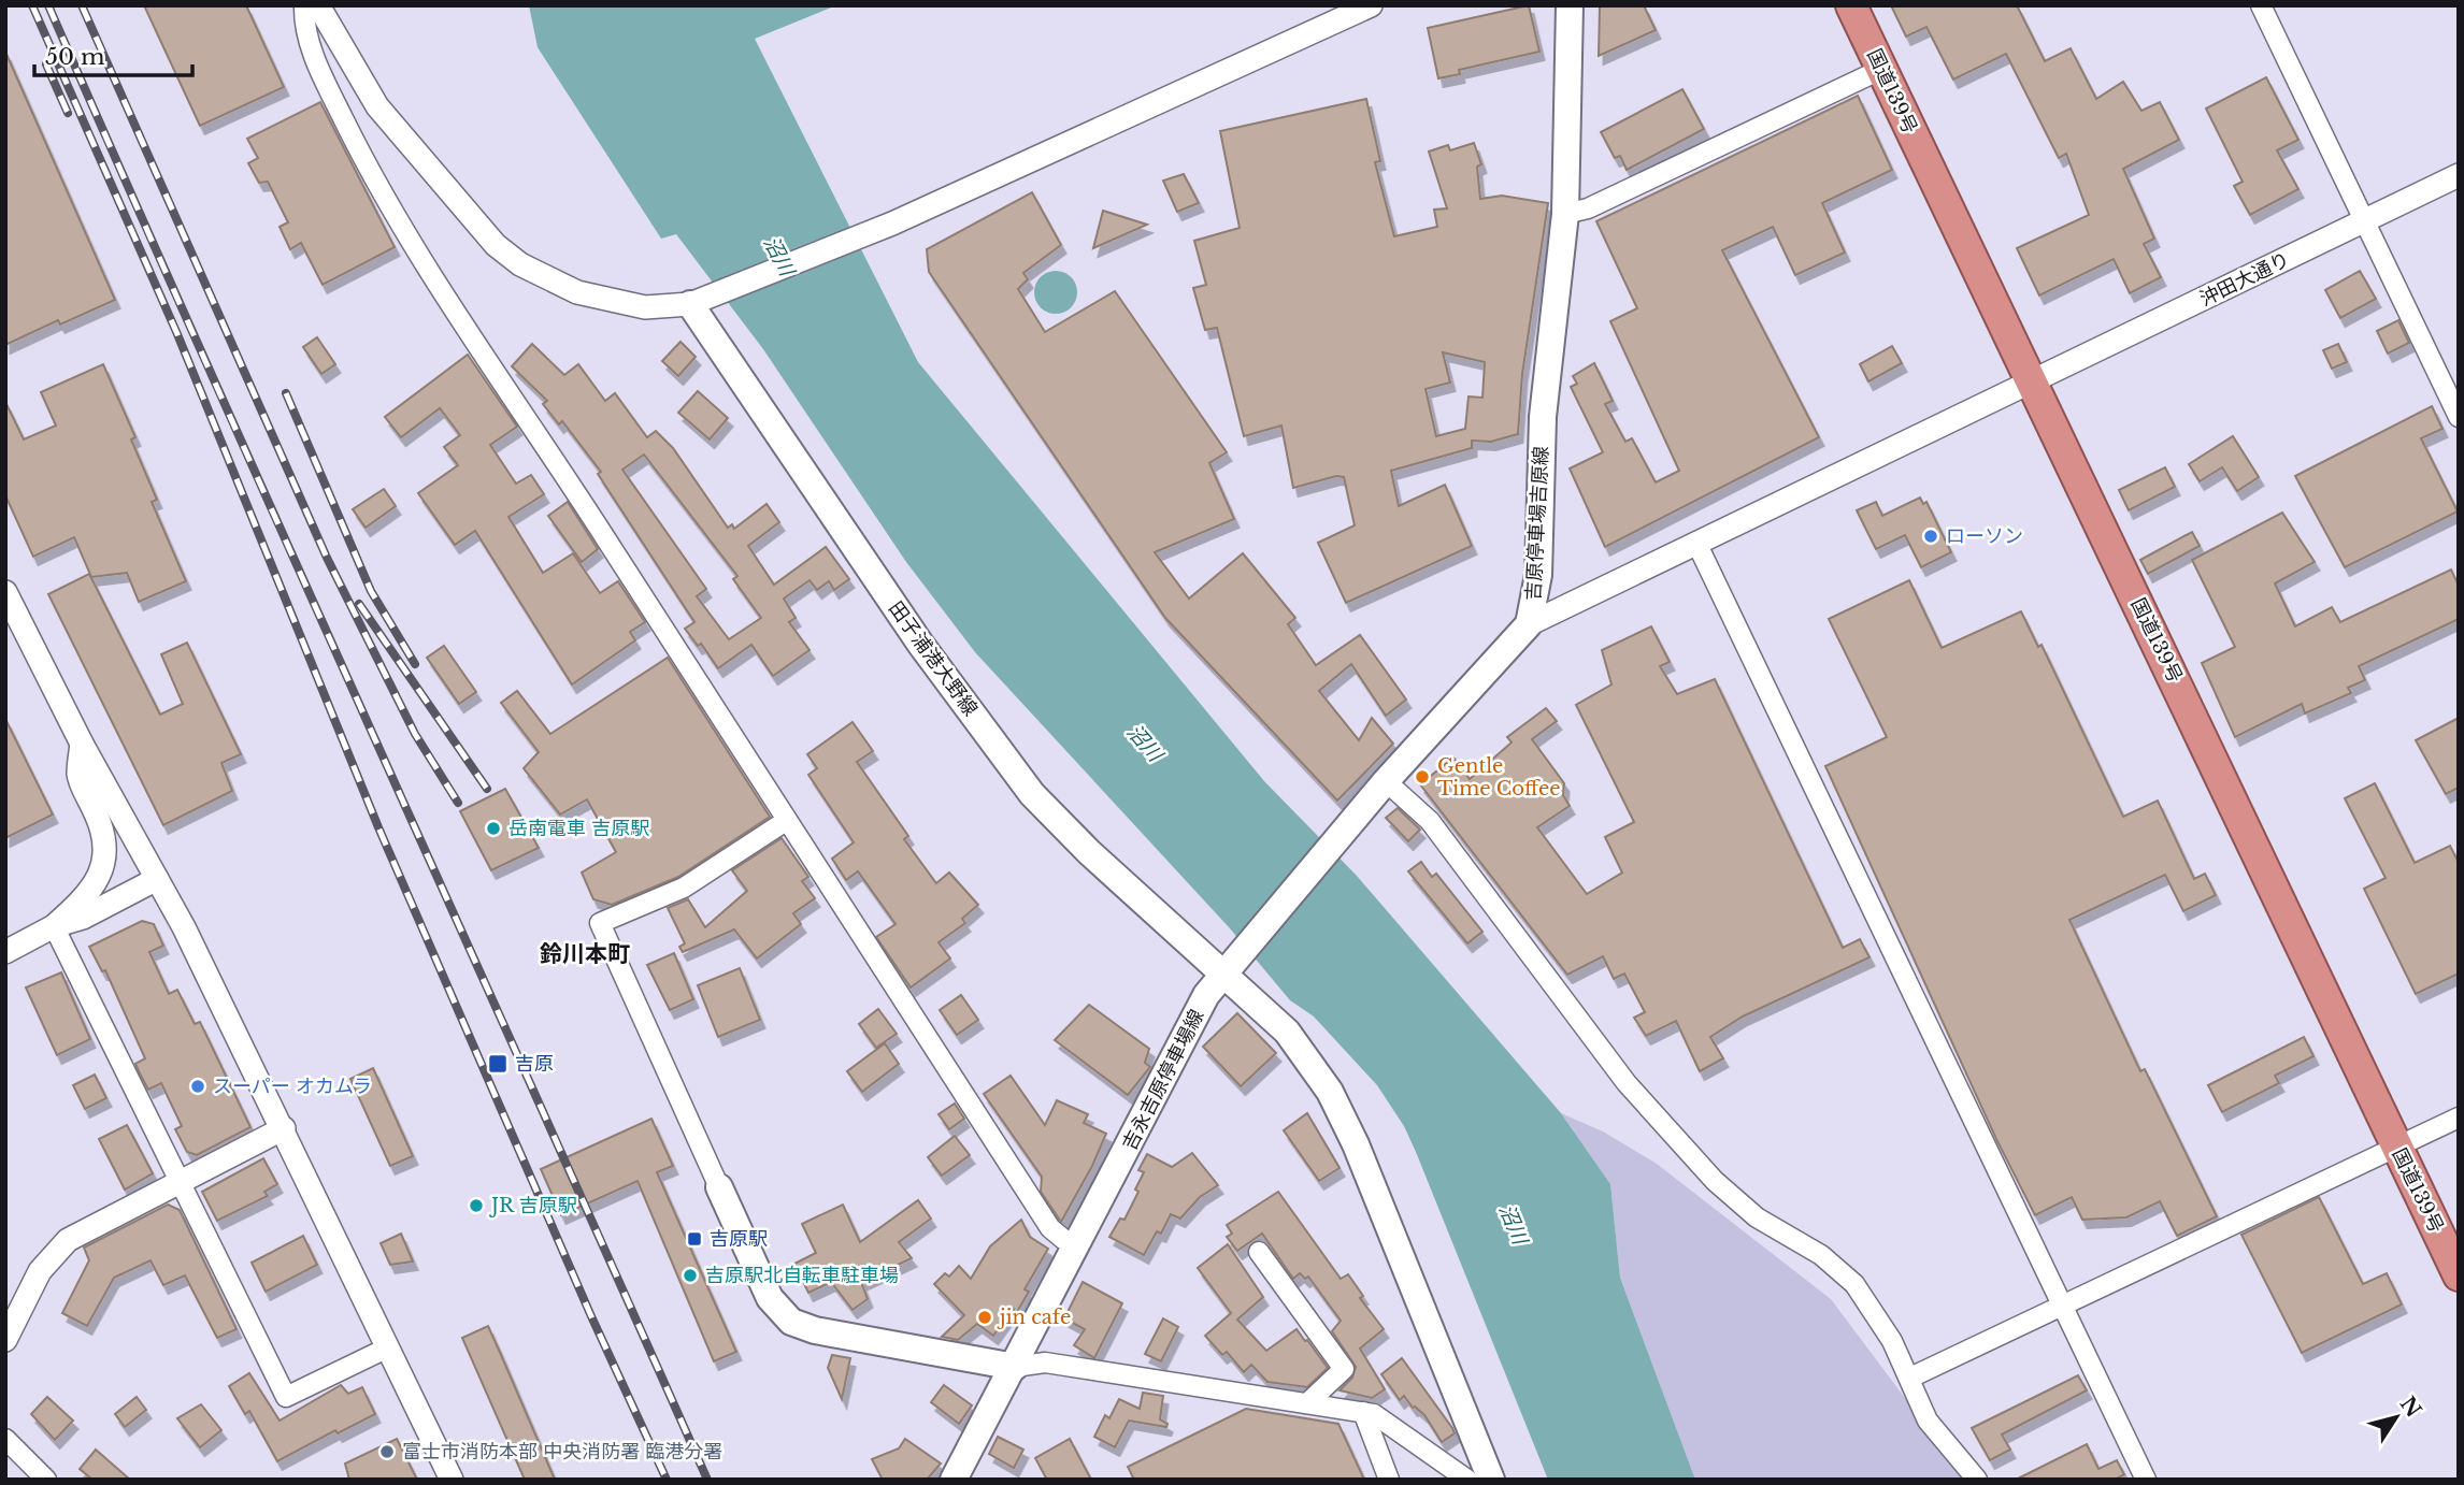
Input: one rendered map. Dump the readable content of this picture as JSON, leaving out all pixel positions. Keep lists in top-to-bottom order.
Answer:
{
  "streets": {
    "highway": ["国道139号"],
    "main road": ["吉原停車場吉原線", "田子浦港大野線", "吉永吉原停車場線"],
    "street": ["沖田大通り"]
  },
  "crossings": [
    ["国道139号", "沖田大通り"],
    ["沖田大通り", "吉原停車場吉原線"],
    ["吉原停車場吉原線", "田子浦港大野線"],
    ["吉原停車場吉原線", "吉永吉原停車場線"],
    ["田子浦港大野線", "吉永吉原停車場線"]
  ],
  "districts": ["鈴川本町"],
  "water": ["沼川"],
  "places": {
    "other": [
      "ローソン",
      "Gentle Time Coffee",
      "岳南電車 吉原駅",
      "スーパー オカムラ",
      "JR 吉原駅",
      "吉原駅北自転車駐車場",
      "jin cafe",
      "富士市消防本部 中央消防署 臨港分署"
    ],
    "transit": ["吉原", "吉原駅"]
  },
  "scale_bar": "50 m",
  "north": "top right"
}
